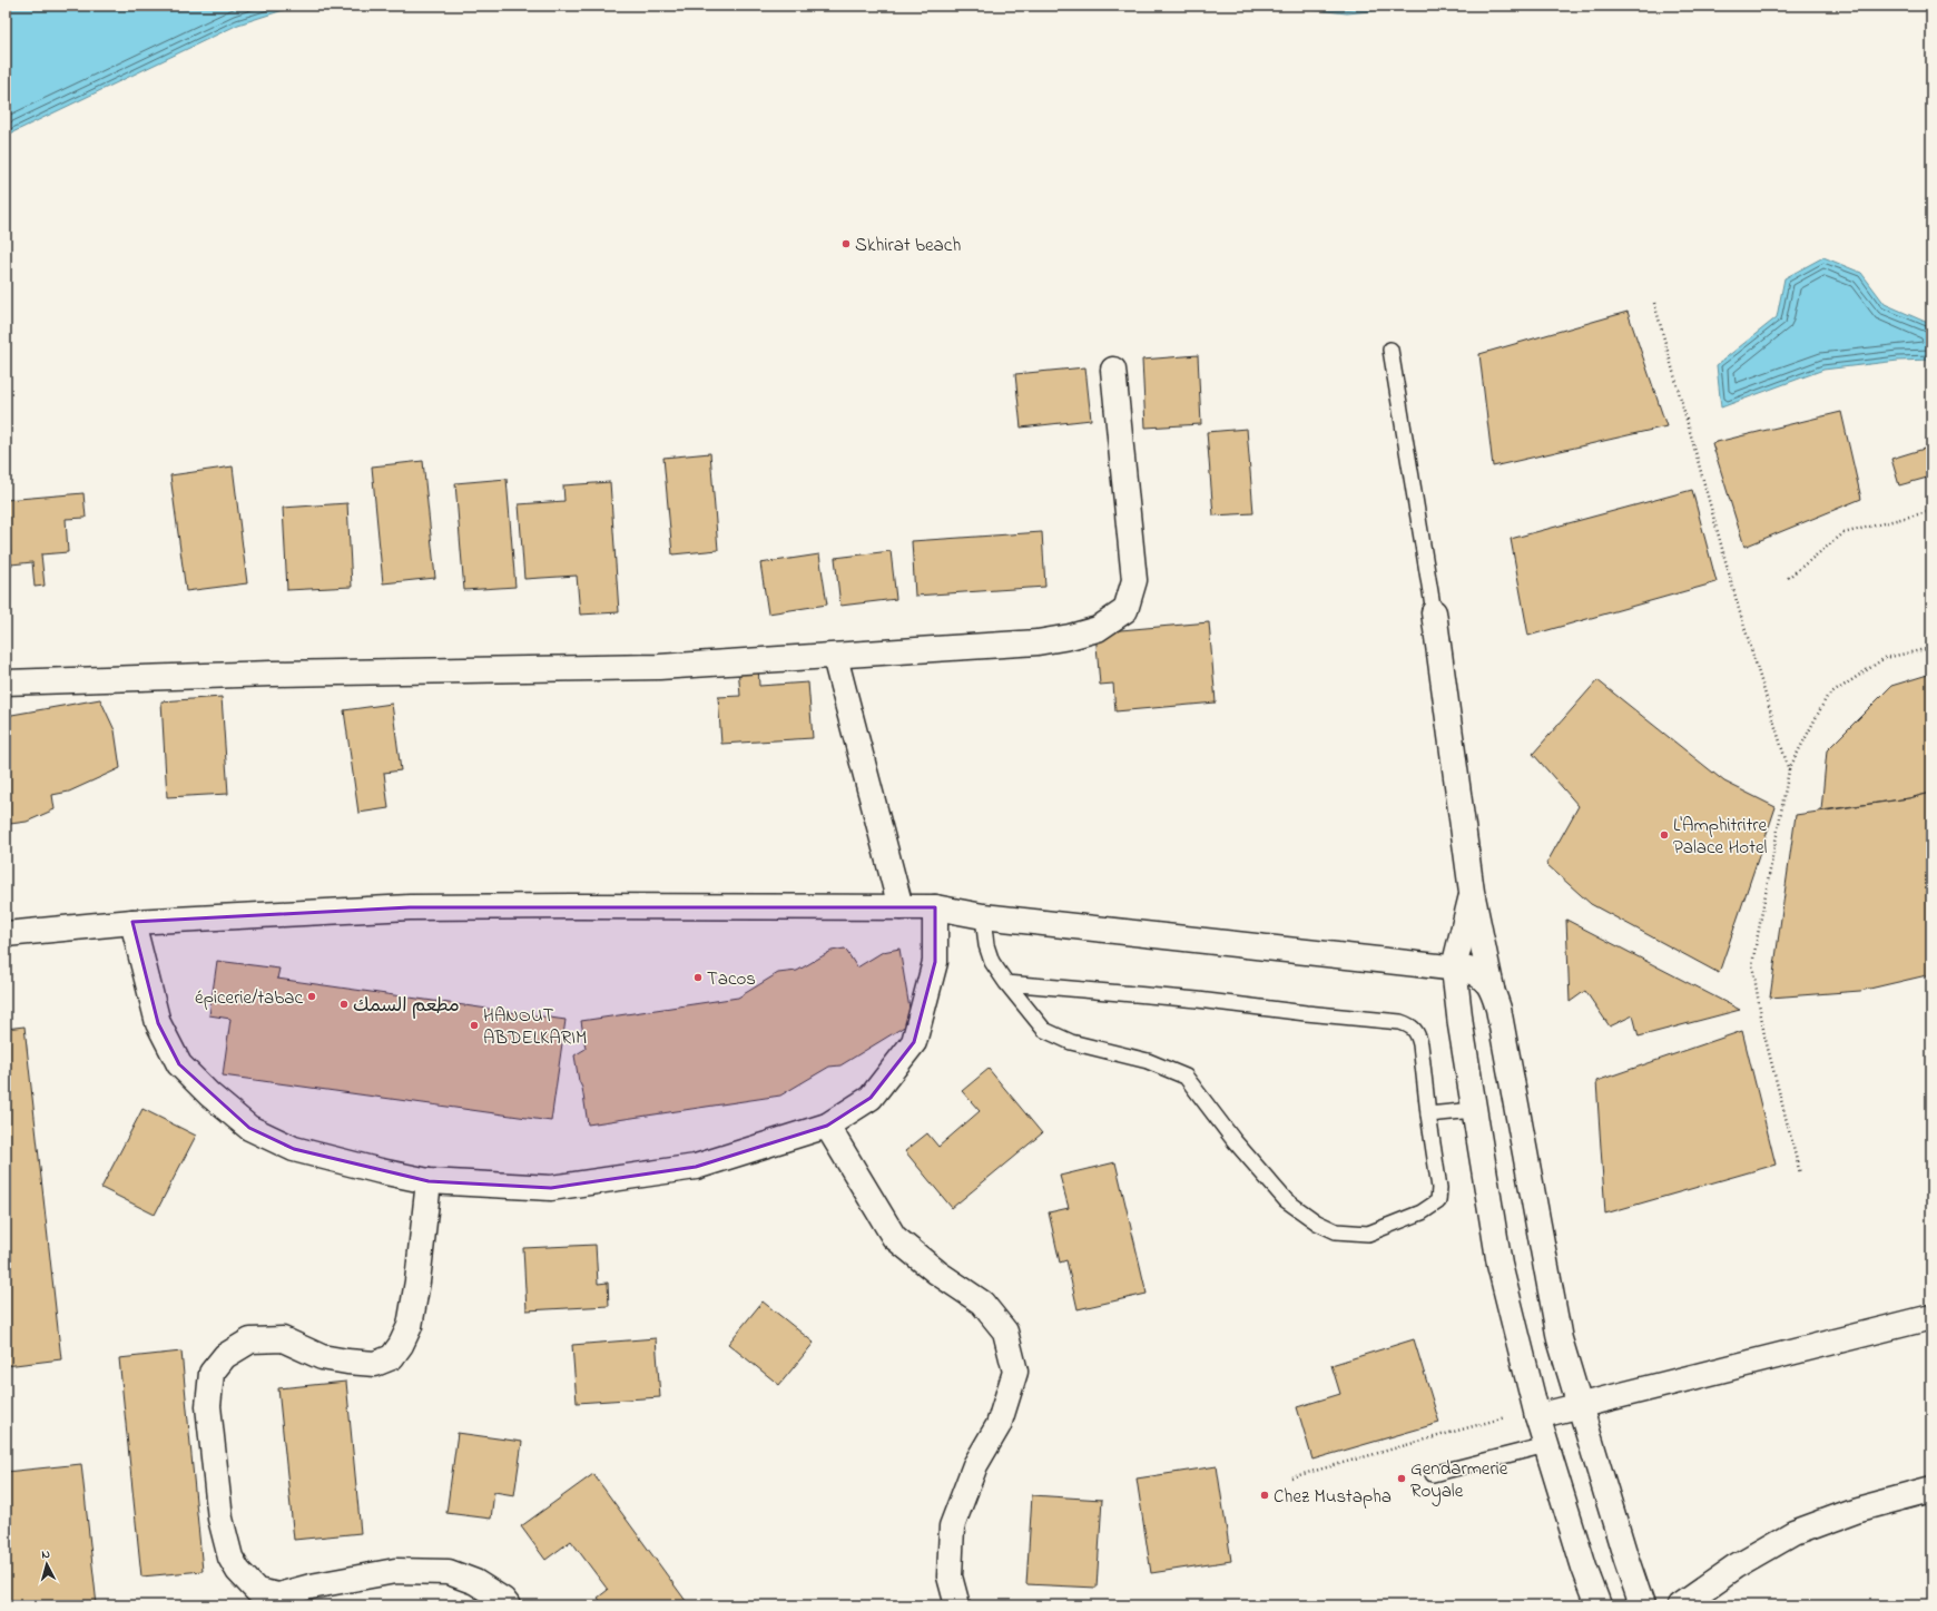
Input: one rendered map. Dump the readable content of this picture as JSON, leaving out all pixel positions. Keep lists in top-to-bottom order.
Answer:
{
  "places": [
    "Skhirat beach",
    "L'Amphitritre Palace Hotel",
    "Tacos",
    "épicerie/tabac",
    "مطعم السمك",
    "HANOUT ABDELKARIM",
    "Gendarmerie Royale",
    "Chez Mustapha"
  ],
  "north": "top"
}
